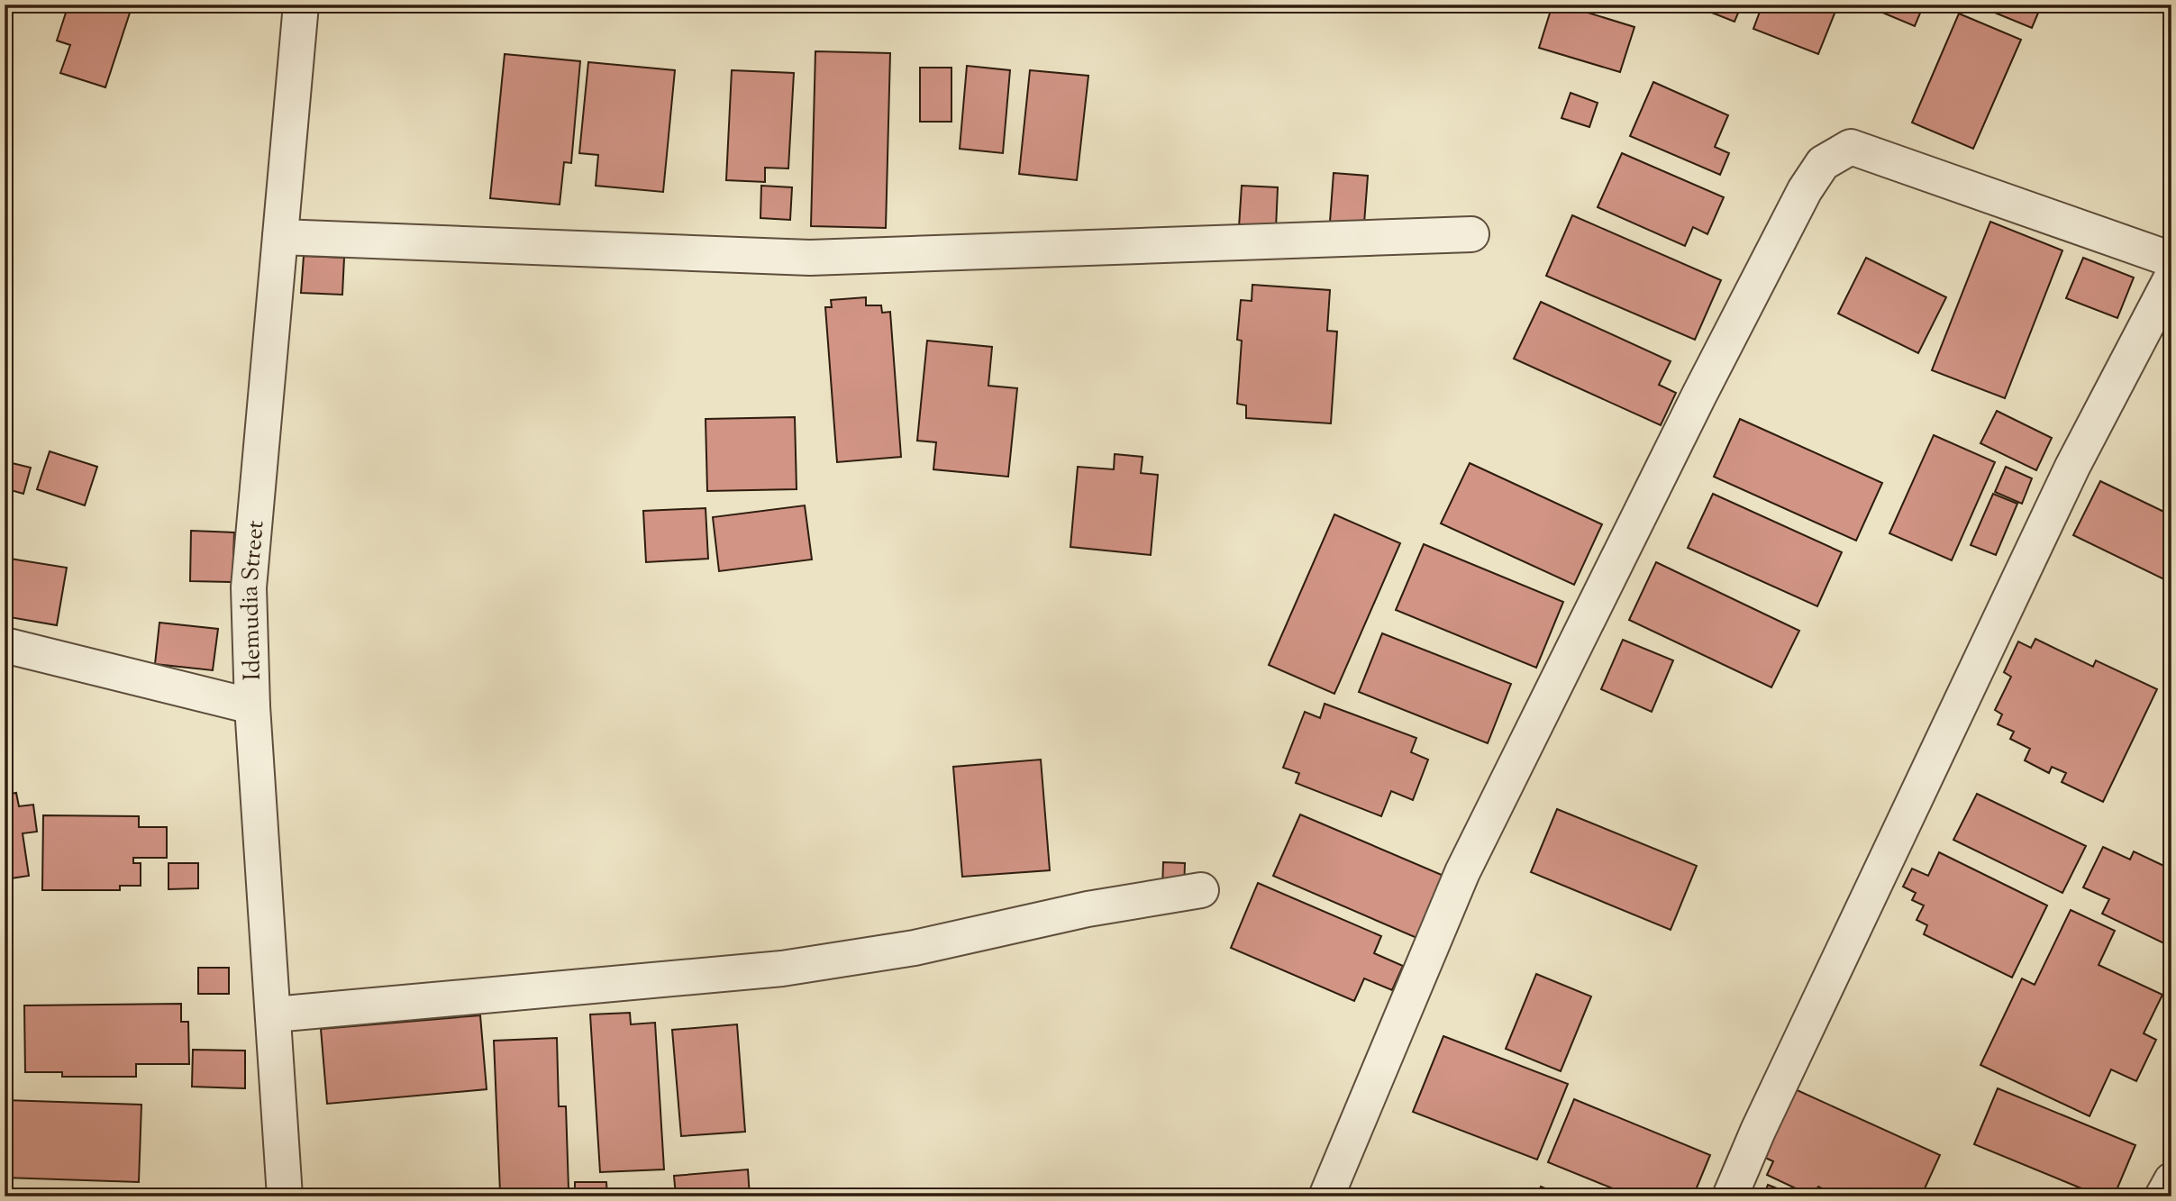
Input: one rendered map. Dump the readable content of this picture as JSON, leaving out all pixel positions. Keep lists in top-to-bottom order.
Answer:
{
  "streets": {
    "street": ["Idemudia Street"]
  }
}
